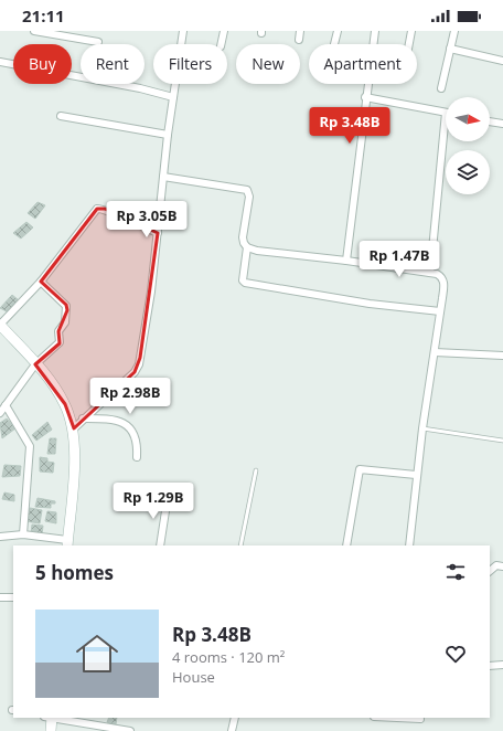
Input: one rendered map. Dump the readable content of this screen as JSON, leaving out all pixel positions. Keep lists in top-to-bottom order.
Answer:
{
  "north": "right",
  "page": {
    "status": "21:11",
    "chip": [
      "Buy",
      "Rent",
      "Filters",
      "New",
      "Apartment"
    ],
    "price": [
      "Rp 3.48B",
      "Rp 3.05B",
      "Rp 1.47B",
      "Rp 2.98B",
      "Rp 1.29B"
    ],
    "heading": "5 homes",
    "list": [
      {
        "name": "Rp 3.48B",
        "note": "4 rooms · 120 m² · House"
      }
    ]
  }
}
